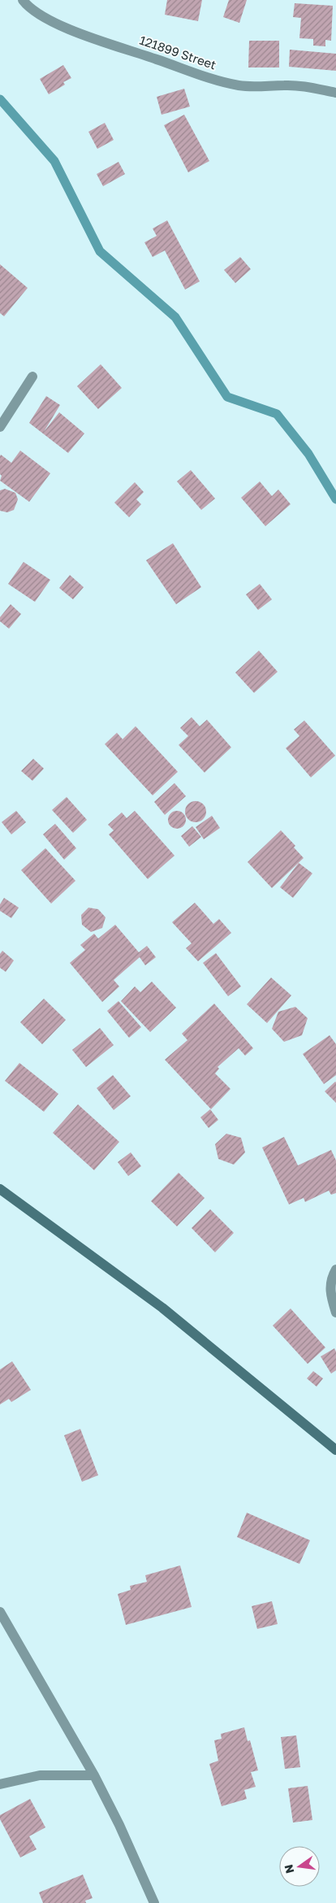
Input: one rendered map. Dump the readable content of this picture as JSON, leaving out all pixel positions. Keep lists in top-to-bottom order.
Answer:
{
  "streets": {
    "street": ["121899 Street"]
  },
  "north": "left"
}
